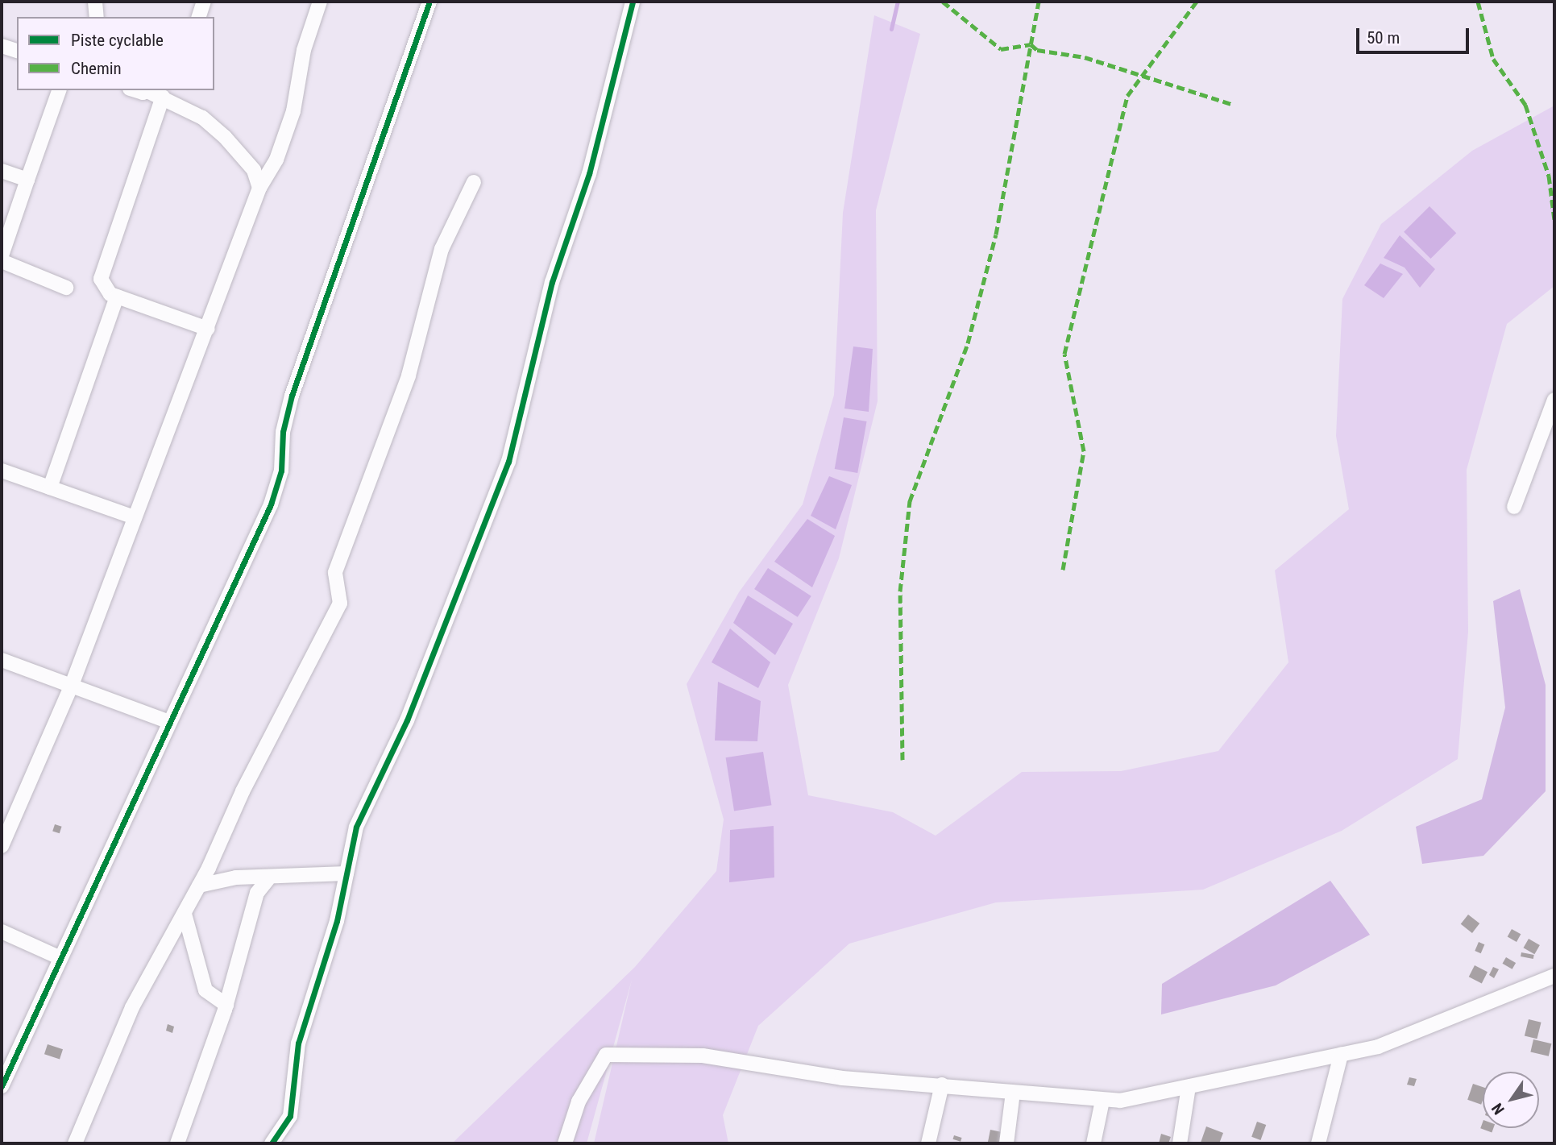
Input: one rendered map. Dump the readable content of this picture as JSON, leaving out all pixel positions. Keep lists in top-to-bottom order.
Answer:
{
  "legend": ["Piste cyclable", "Chemin"],
  "scale_bar": "50 m",
  "north": "bottom left"
}
